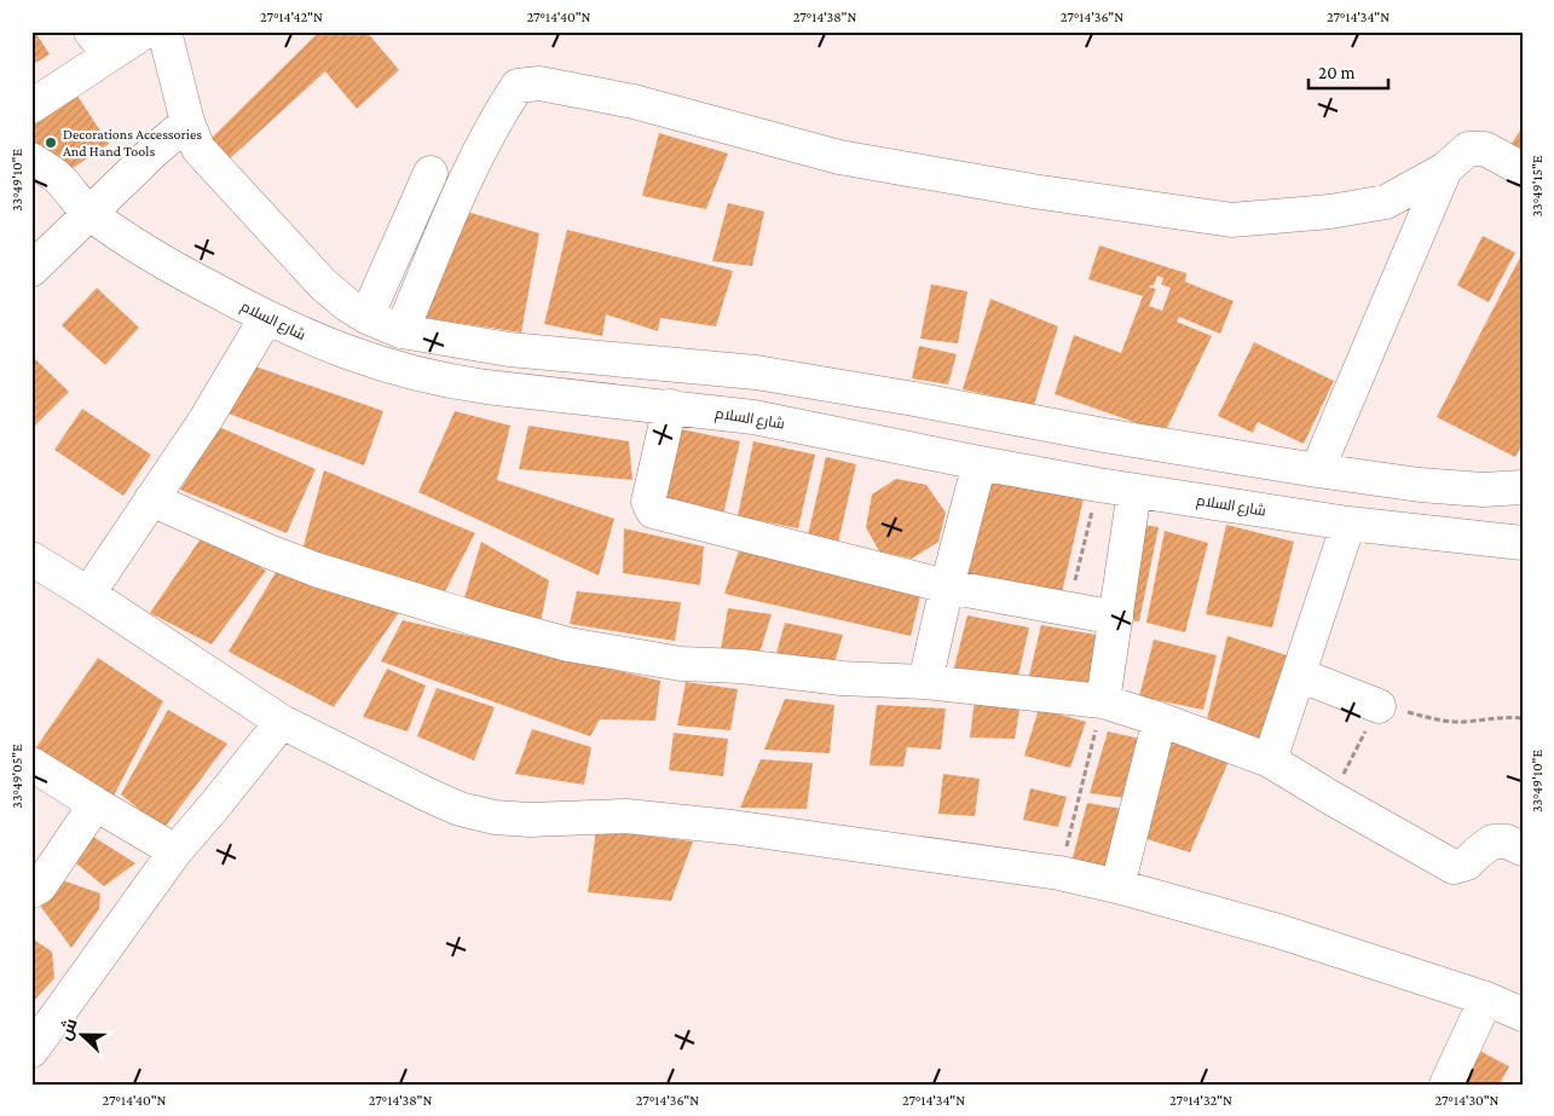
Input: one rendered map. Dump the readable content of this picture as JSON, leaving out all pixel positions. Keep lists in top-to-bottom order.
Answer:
{
  "streets": {
    "street": ["شارع السلام"]
  },
  "places": ["Decorations Accessories And Hand Tools"],
  "scale_bar": "20 m",
  "north": "left",
  "coordinates": [
    "27°14'42\"N",
    "27°14'40\"N",
    "27°14'38\"N",
    "27°14'36\"N",
    "27°14'34\"N",
    "33°49'10\"E",
    "33°49'15\"E",
    "33°49'05\"E",
    "27°14'32\"N",
    "27°14'30\"N"
  ]
}
